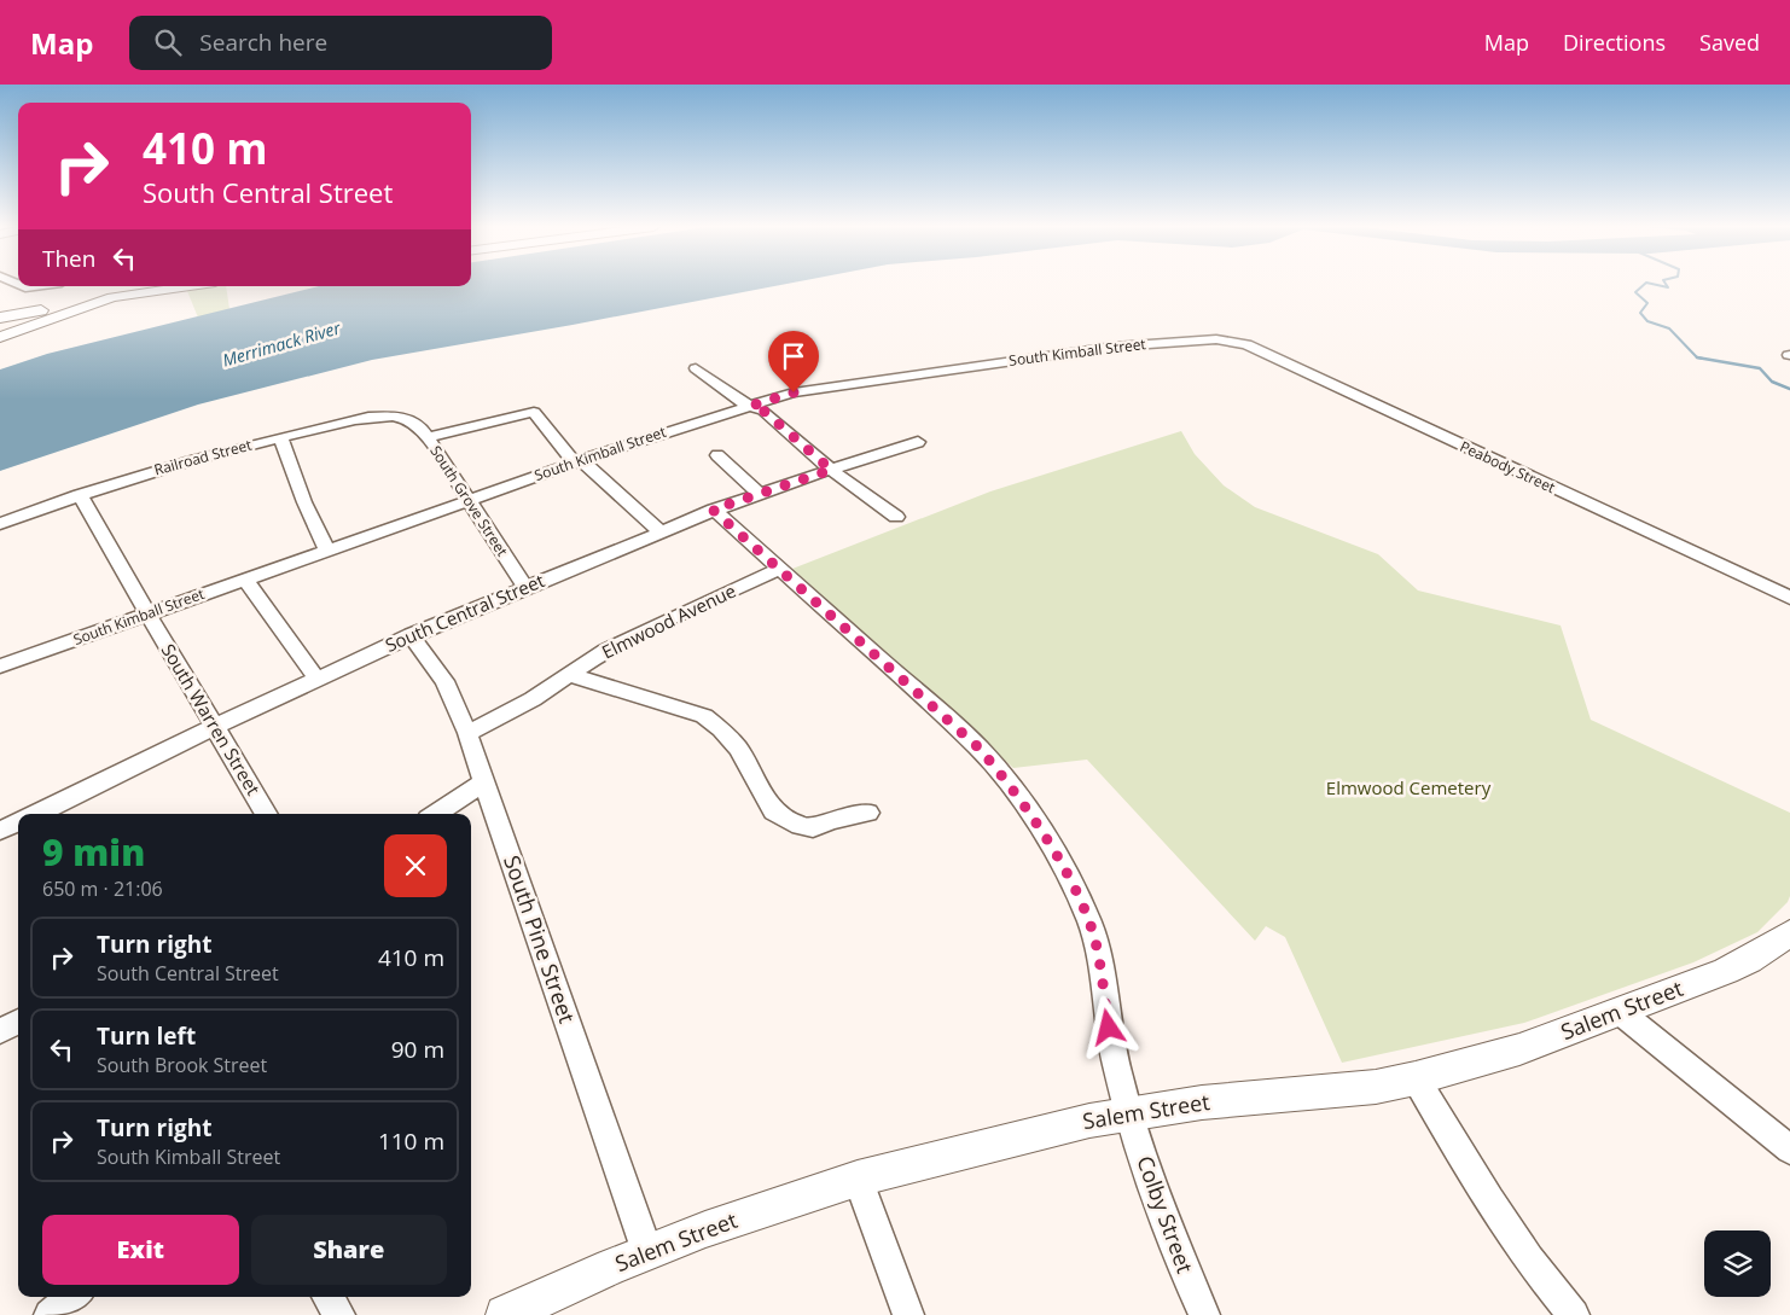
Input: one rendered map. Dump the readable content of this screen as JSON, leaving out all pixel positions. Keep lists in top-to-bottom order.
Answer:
{
  "streets": {
    "main road": ["Salem Street"],
    "street": [
      "South Kimball Street",
      "Railroad Street",
      "Peabody Street",
      "South Grove Street",
      "South Central Street",
      "Elmwood Avenue",
      "South Warren Street",
      "South Pine Street",
      "Colby Street"
    ]
  },
  "crossings": [
    ["South Kimball Street", "Peabody Street"],
    ["South Kimball Street", "South Grove Street"],
    ["South Kimball Street", "South Warren Street"],
    ["Railroad Street", "South Grove Street"],
    ["Railroad Street", "South Warren Street"],
    ["South Grove Street", "South Central Street"],
    ["South Central Street", "South Warren Street"],
    ["South Central Street", "South Pine Street"],
    ["South Central Street", "Colby Street"],
    ["Elmwood Avenue", "South Pine Street"],
    ["Elmwood Avenue", "Colby Street"],
    ["South Pine Street", "Salem Street"],
    ["Salem Street", "Colby Street"]
  ],
  "water": ["Merrimack River"],
  "parks": ["Elmwood Cemetery"],
  "page": {
    "header": "Map",
    "search": "Search here",
    "nav": ["Map", "Directions", "Saved"],
    "turn": ["410 m", "South Central Street"],
    "then": "Then",
    "heading": ["9 min", "650 m · 21:06"],
    "list": [
      {
        "name": "Turn right",
        "note": "South Central Street",
        "value": "410 m"
      },
      {
        "name": "Turn left",
        "note": "South Brook Street",
        "value": "90 m"
      },
      {
        "name": "Turn right",
        "note": "South Kimball Street",
        "value": "110 m"
      }
    ],
    "buttons": ["Exit", "Share"]
  }
}
